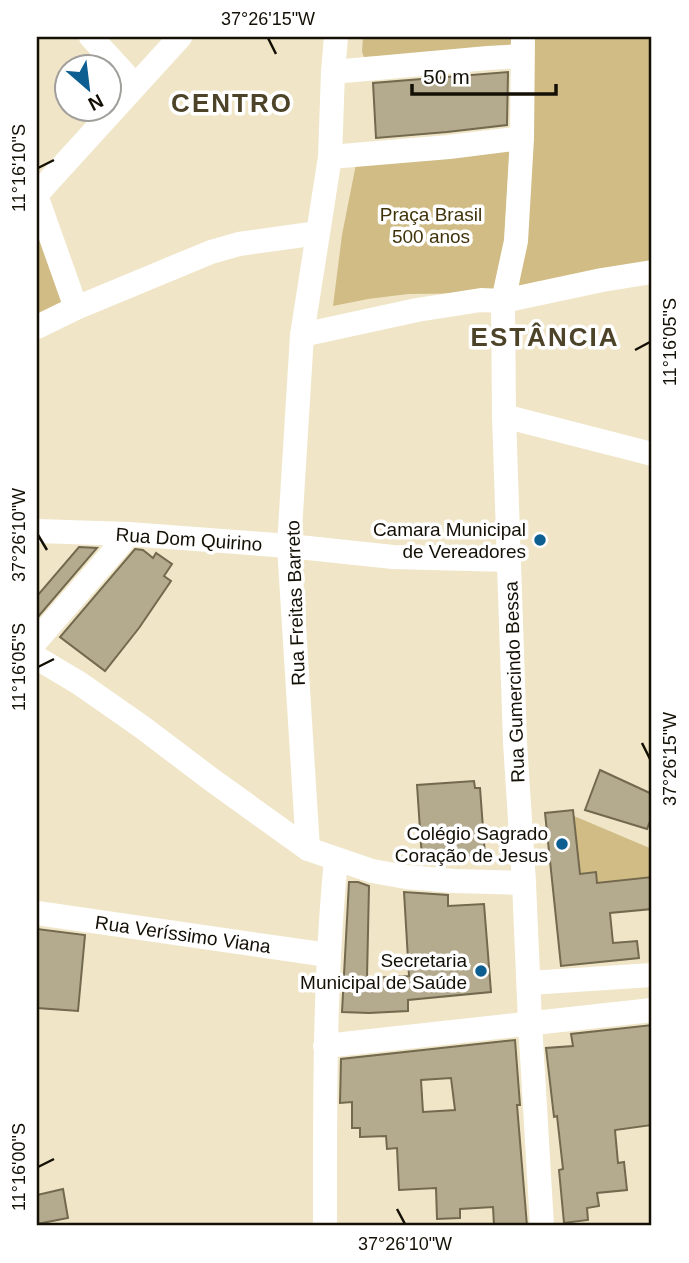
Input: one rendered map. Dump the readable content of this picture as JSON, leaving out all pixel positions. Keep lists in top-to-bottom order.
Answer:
{
  "streets": {
    "street": [
      "Rua Dom Quirino",
      "Rua Freitas Barreto",
      "Rua Gumercindo Bessa",
      "Rua Veríssimo Viana"
    ]
  },
  "crossings": [
    ["Rua Dom Quirino", "Rua Freitas Barreto"],
    ["Rua Dom Quirino", "Rua Gumercindo Bessa"]
  ],
  "districts": ["CENTRO", "ESTÂNCIA"],
  "parks": ["Praça Brasil 500 anos"],
  "places": ["Camara Municipal de Vereadores", "Colégio Sagrado Coração de Jesus", "Secretaria Municipal de Saúde"],
  "scale_bar": "50 m",
  "north": "bottom right",
  "coordinates": [
    "37°26'15\"W",
    "11°16'10\"S",
    "11°16'05\"S",
    "37°26'10\"W",
    "11°16'00\"S"
  ]
}
